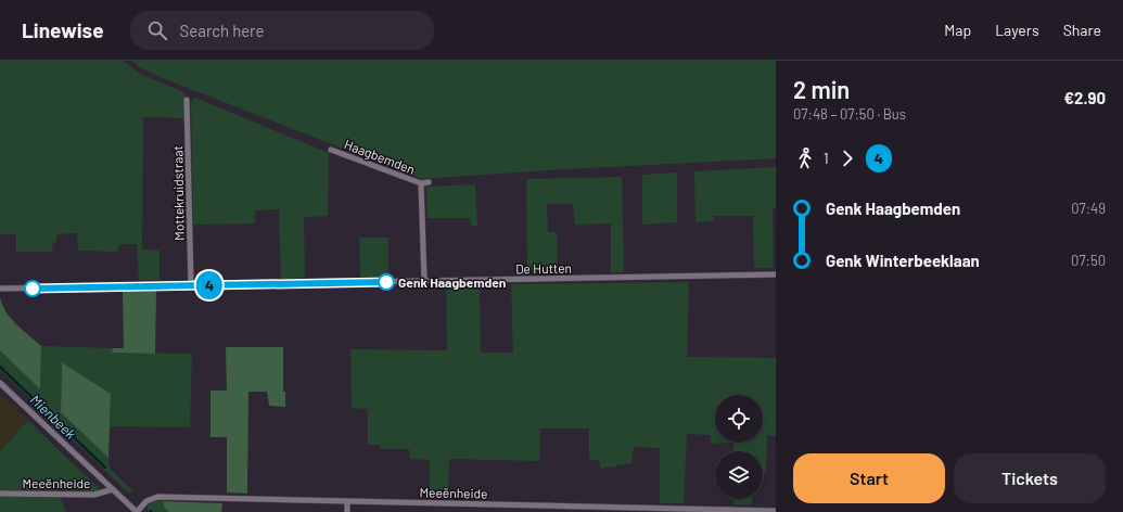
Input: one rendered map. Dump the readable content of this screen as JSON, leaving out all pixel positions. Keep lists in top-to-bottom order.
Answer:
{
  "streets": {
    "street": [
      "Haagbemden",
      "Mottekruidstraat",
      "De Hutten",
      "Meeënheide"
    ]
  },
  "crossings": [
    ["Haagbemden", "De Hutten"],
    ["Mottekruidstraat", "De Hutten"]
  ],
  "water": ["Mienbeek"],
  "places": ["Genk Haagbemden"],
  "lines": ["bus line 4"],
  "page": {
    "header": "Linewise",
    "search": "Search here",
    "nav": ["Map", "Layers", "Share"],
    "on_map": "4",
    "heading": ["2 min", "07:48 – 07:50 · Bus", "€2.90"],
    "legs": ["1", "4"],
    "list": [
      {
        "name": "Genk Haagbemden",
        "value": "07:49"
      },
      {
        "name": "Genk Winterbeeklaan",
        "value": "07:50"
      }
    ],
    "buttons": ["Start", "Tickets"]
  }
}
